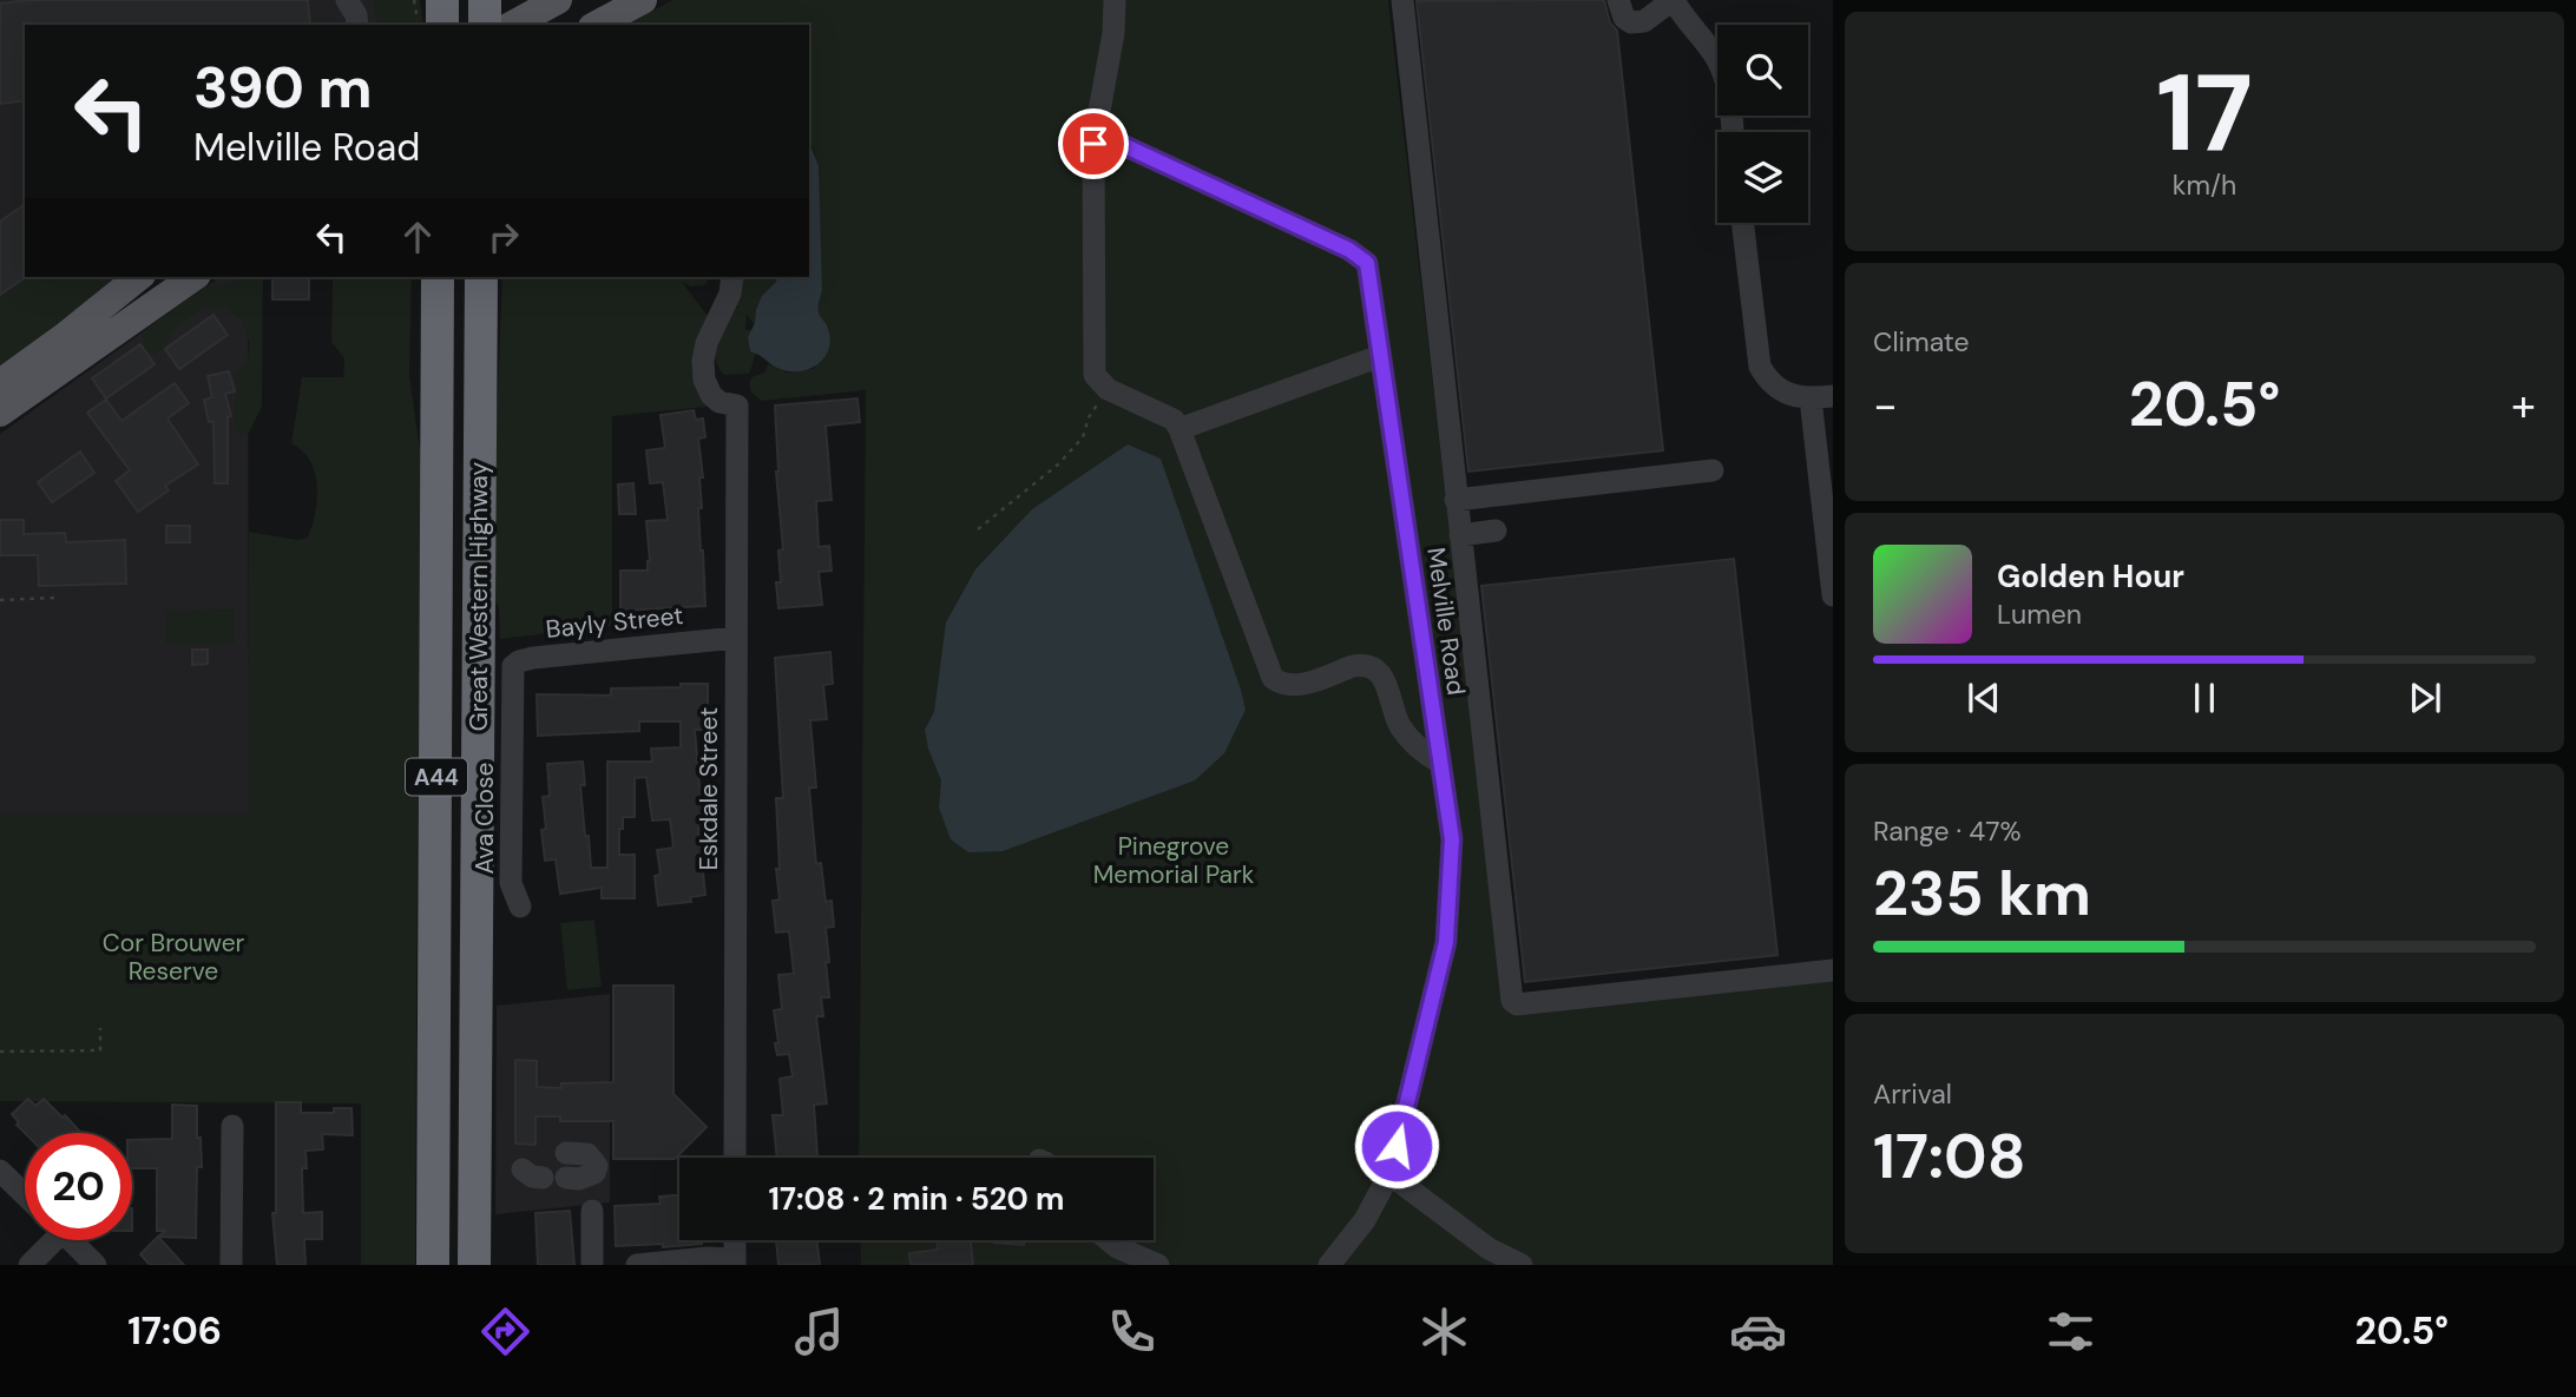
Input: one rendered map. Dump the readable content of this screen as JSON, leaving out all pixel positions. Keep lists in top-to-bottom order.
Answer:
{
  "streets": {
    "highway": ["Great Western Highway", "A44"],
    "street": [
      "Melville Road",
      "Bayly Street",
      "Eskdale Street",
      "Ava Close"
    ]
  },
  "crossings": [
    ["Bayly Street", "Eskdale Street"],
    ["Bayly Street", "Ava Close"]
  ],
  "parks": ["Pinegrove Memorial Park", "Cor Brouwer Reserve"],
  "page": {
    "tile": [
      ["17", "km/h"],
      "Climate",
      ["Range · 47%", "235 km"],
      ["Arrival", "17:08"]
    ],
    "turn": ["390 m", "Melville Road"],
    "heat": ["−", "20.5°", "+"],
    "song": ["Golden Hour", "Lumen"],
    "limit": "20",
    "trip": "17:08 · 2 min · 520 m",
    "tabs": ["17:06", "20.5°"]
  }
}
